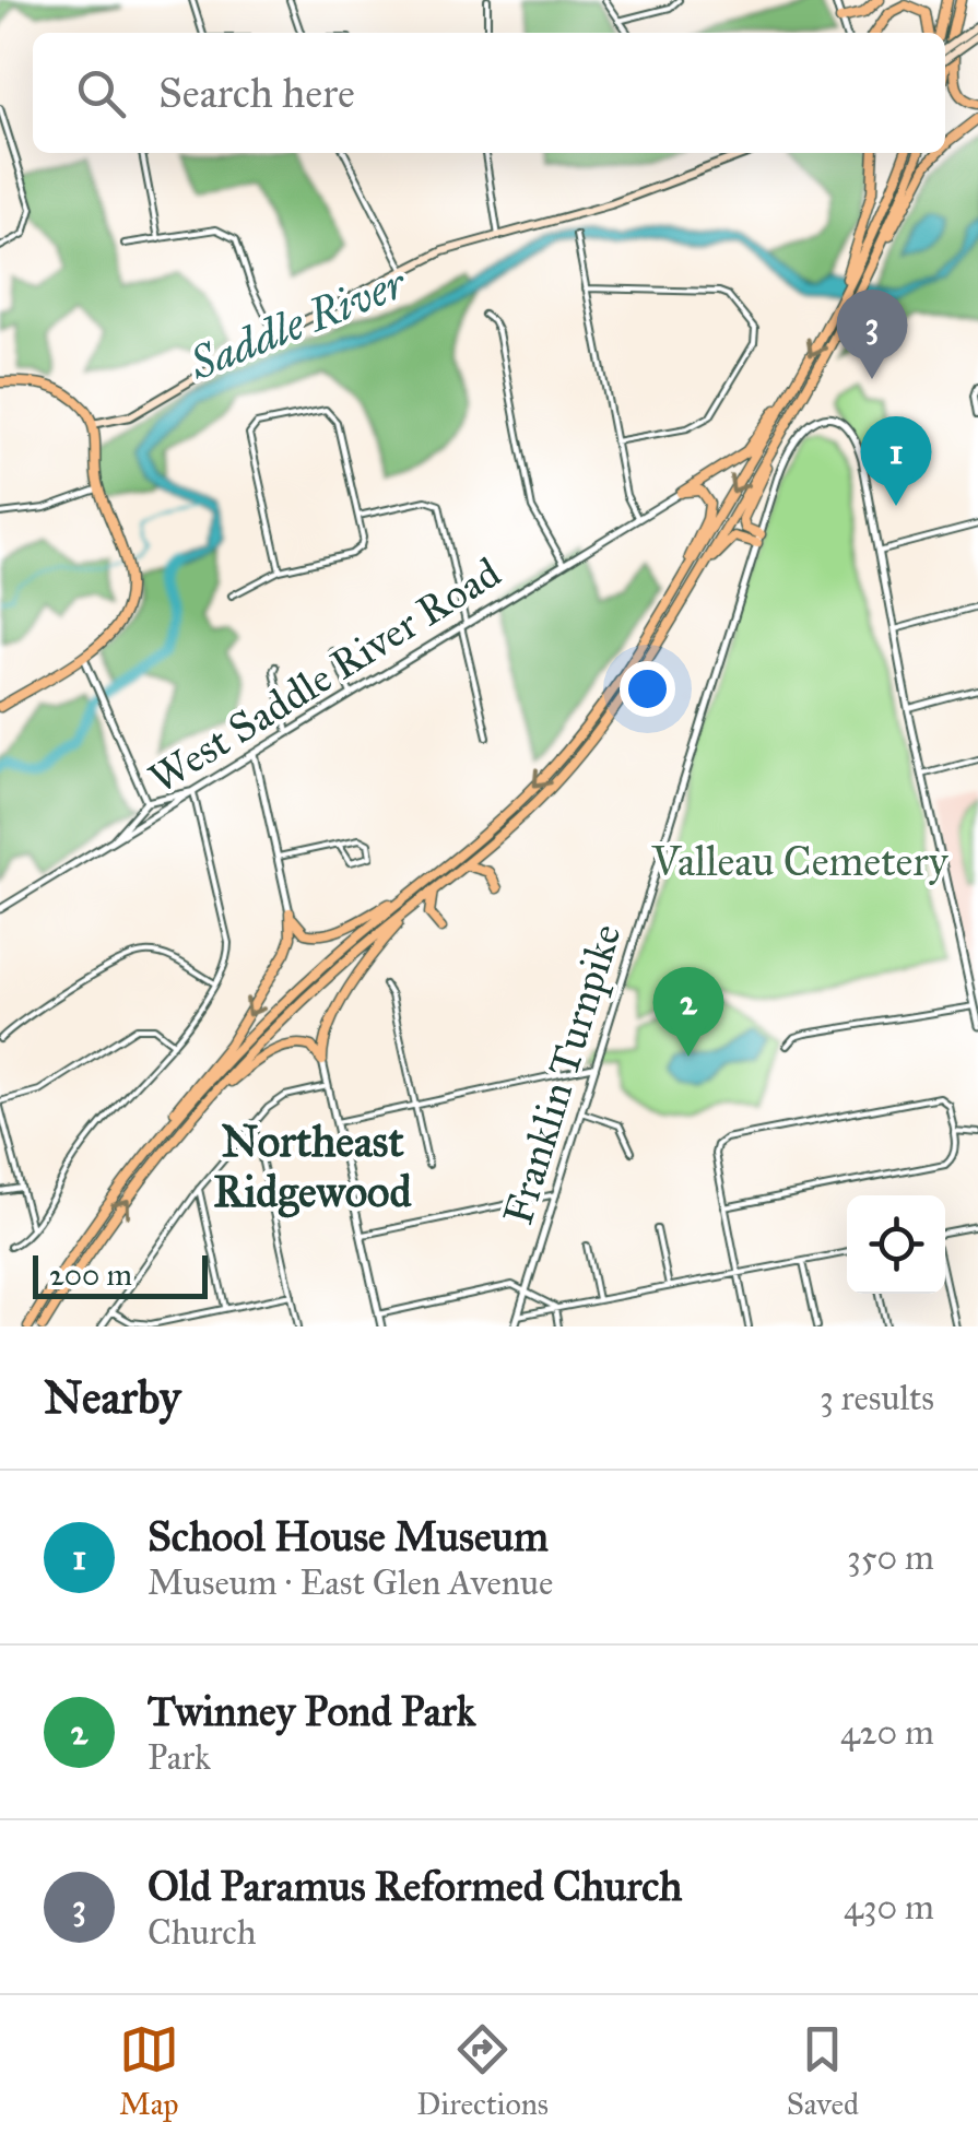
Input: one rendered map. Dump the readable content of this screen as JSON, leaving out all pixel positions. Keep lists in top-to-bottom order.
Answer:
{
  "streets": {
    "street": ["West Saddle River Road", "Franklin Turnpike"]
  },
  "districts": ["Northeast Ridgewood"],
  "water": ["Saddle River"],
  "parks": ["Valleau Cemetery"],
  "scale_bar": "200 m",
  "page": {
    "search": "Search here",
    "pins": ["3", "1", "2"],
    "scale": "200 m",
    "heading": ["Nearby", "3 results"],
    "list": [
      {
        "mark": "1",
        "name": "School House Museum",
        "note": "Museum · East Glen Avenue",
        "value": "350 m"
      },
      {
        "mark": "2",
        "name": "Twinney Pond Park",
        "note": "Park",
        "value": "420 m"
      },
      {
        "mark": "3",
        "name": "Old Paramus Reformed Church",
        "note": "Church",
        "value": "430 m"
      }
    ],
    "nav": ["Map", "Directions", "Saved"]
  }
}
